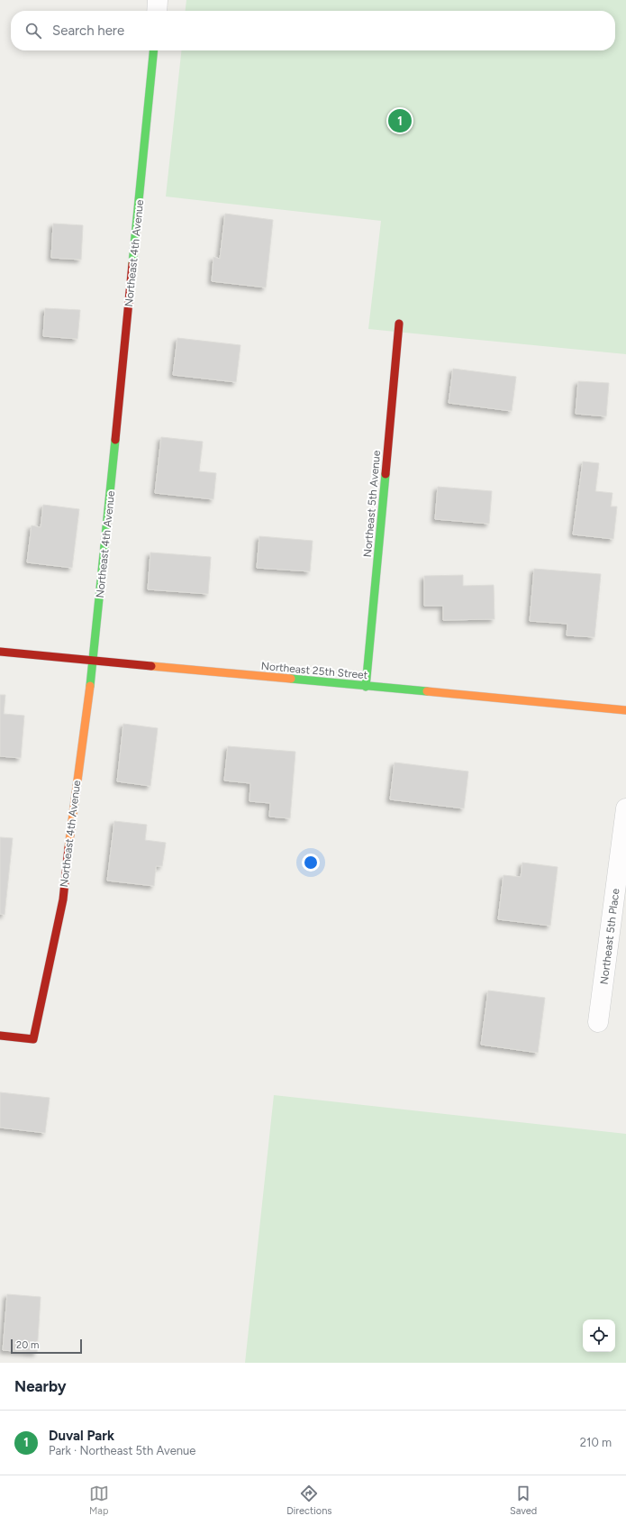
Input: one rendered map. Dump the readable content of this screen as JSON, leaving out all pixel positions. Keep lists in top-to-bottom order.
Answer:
{
  "streets": {
    "street": [
      "Northeast 4th Avenue",
      "Northeast 5th Avenue",
      "Northeast 25th Street",
      "Northeast 5th Place"
    ]
  },
  "crossings": [
    ["Northeast 4th Avenue", "Northeast 25th Street"],
    ["Northeast 5th Avenue", "Northeast 25th Street"]
  ],
  "scale_bar": "20 m",
  "page": {
    "search": "Search here",
    "pins": "1",
    "scale": "20 m",
    "heading": "Nearby",
    "list": [
      {
        "mark": "1",
        "name": "Duval Park",
        "note": "Park · Northeast 5th Avenue",
        "value": "210 m"
      }
    ],
    "nav": ["Map", "Directions", "Saved"]
  }
}
